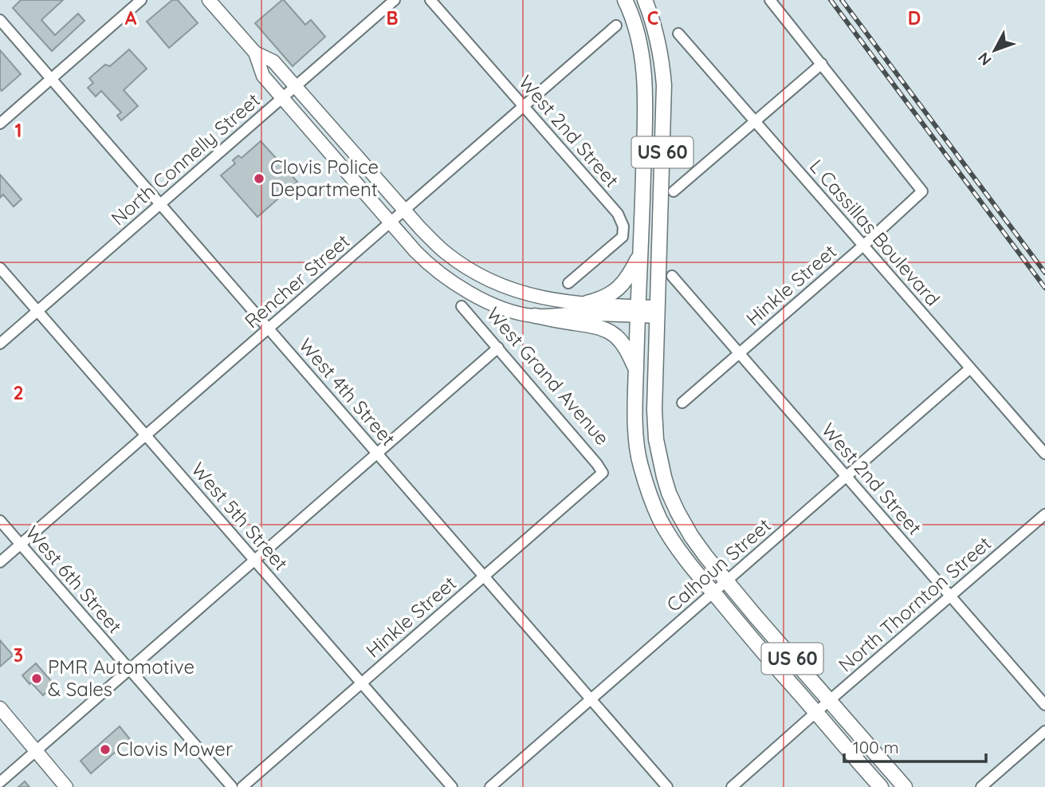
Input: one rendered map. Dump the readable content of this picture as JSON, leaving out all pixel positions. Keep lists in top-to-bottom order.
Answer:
{
  "streets": {
    "highway": ["US 60", "West Grand Avenue"],
    "street": [
      "West 2nd Street",
      "North Connelly Street",
      "L Cassillas Boulevard",
      "Rencher Street",
      "Hinkle Street",
      "West 4th Street",
      "West 5th Street",
      "Calhoun Street",
      "West 6th Street",
      "North Thornton Street"
    ]
  },
  "crossings": [
    ["West 2nd Street", "Rencher Street"],
    ["West 2nd Street", "Hinkle Street"],
    ["West 2nd Street", "Calhoun Street"],
    ["West 2nd Street", "North Thornton Street"],
    ["US 60", "West Grand Avenue"],
    ["US 60", "Calhoun Street"],
    ["US 60", "North Thornton Street"],
    ["North Connelly Street", "West Grand Avenue"],
    ["North Connelly Street", "West 4th Street"],
    ["North Connelly Street", "West 5th Street"],
    ["L Cassillas Boulevard", "Hinkle Street"],
    ["L Cassillas Boulevard", "Calhoun Street"],
    ["Rencher Street", "West Grand Avenue"],
    ["Rencher Street", "West 4th Street"],
    ["Rencher Street", "West 5th Street"],
    ["Rencher Street", "West 6th Street"],
    ["Hinkle Street", "West Grand Avenue"],
    ["Hinkle Street", "West 4th Street"],
    ["Hinkle Street", "West 5th Street"],
    ["West Grand Avenue", "Calhoun Street"],
    ["West Grand Avenue", "North Thornton Street"],
    ["West 4th Street", "Calhoun Street"]
  ],
  "places": ["Clovis Police Department", "PMR Automotive & Sales", "Clovis Mower"],
  "scale_bar": "100 m",
  "north": "bottom left",
  "grid": {
    "columns": [
      "A",
      "B",
      "C",
      "D"
    ],
    "rows": ["1", "2", "3"]
  }
}
